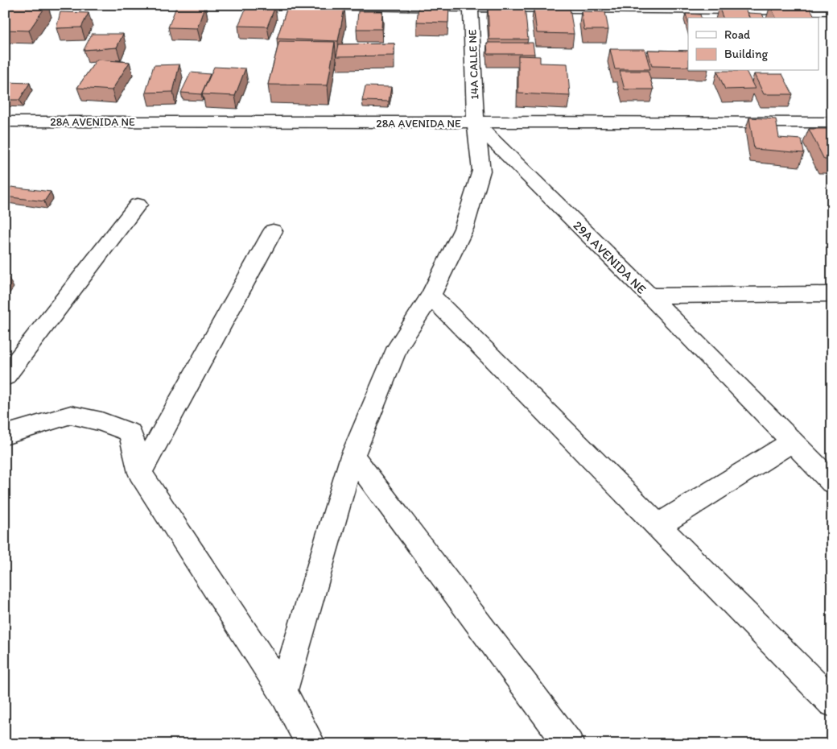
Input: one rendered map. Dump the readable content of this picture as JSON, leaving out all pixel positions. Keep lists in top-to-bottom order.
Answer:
{
  "streets": {
    "street": ["14A CALLE NE", "28A AVENIDA NE", "29A AVENIDA NE"]
  },
  "crossings": [
    ["14A CALLE NE", "28A AVENIDA NE"],
    ["14A CALLE NE", "29A AVENIDA NE"],
    ["28A AVENIDA NE", "29A AVENIDA NE"]
  ],
  "legend": ["Road", "Building"]
}
